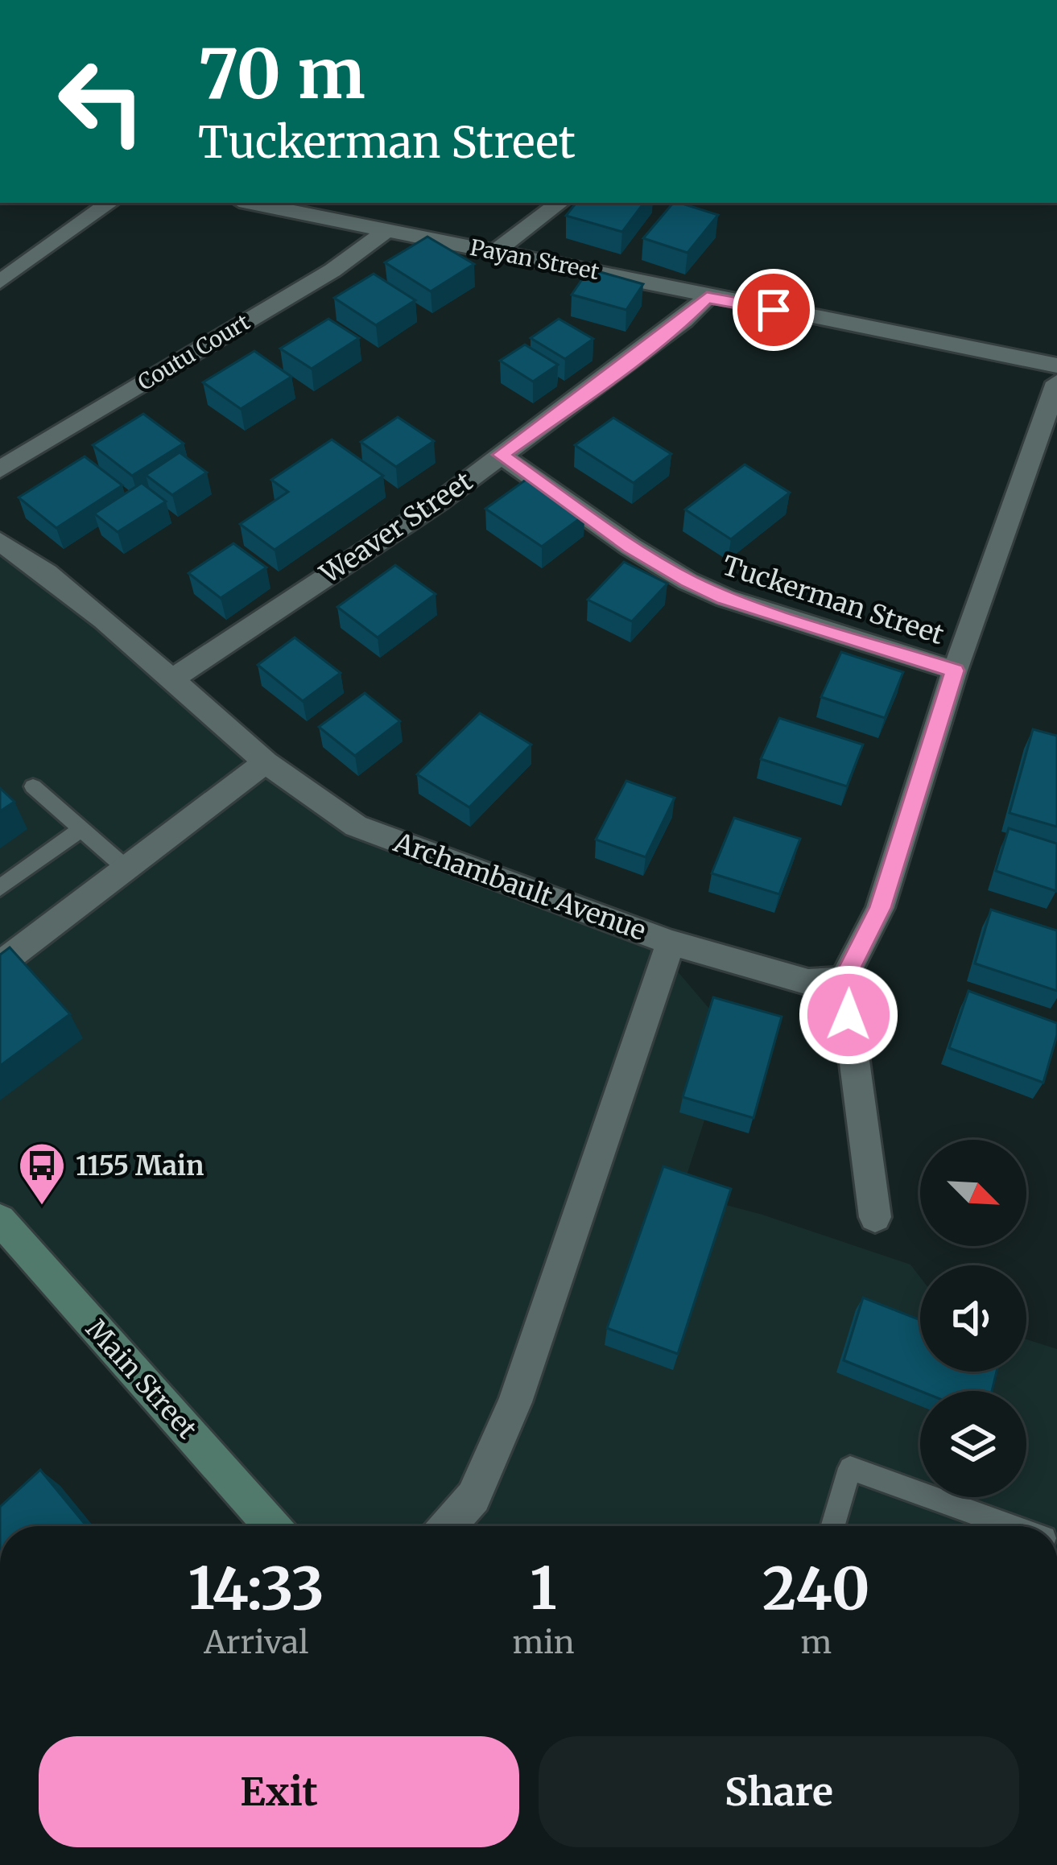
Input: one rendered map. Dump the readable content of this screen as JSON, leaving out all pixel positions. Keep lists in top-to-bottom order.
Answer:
{
  "streets": {
    "main road": ["Main Street"],
    "street": [
      "Payan Street",
      "Coutu Court",
      "Weaver Street",
      "Tuckerman Street",
      "Archambault Avenue"
    ]
  },
  "crossings": [
    ["Payan Street", "Coutu Court"],
    ["Payan Street", "Weaver Street"],
    ["Weaver Street", "Tuckerman Street"],
    ["Weaver Street", "Archambault Avenue"]
  ],
  "places": {
    "bus stop": ["1155 Main"]
  },
  "north": "bottom right",
  "page": {
    "turn": ["70 m", "Tuckerman Street"],
    "eta": [
      "14:33",
      "Arrival",
      "1",
      "min",
      "240",
      "m"
    ],
    "buttons": ["Exit", "Share"]
  }
}
